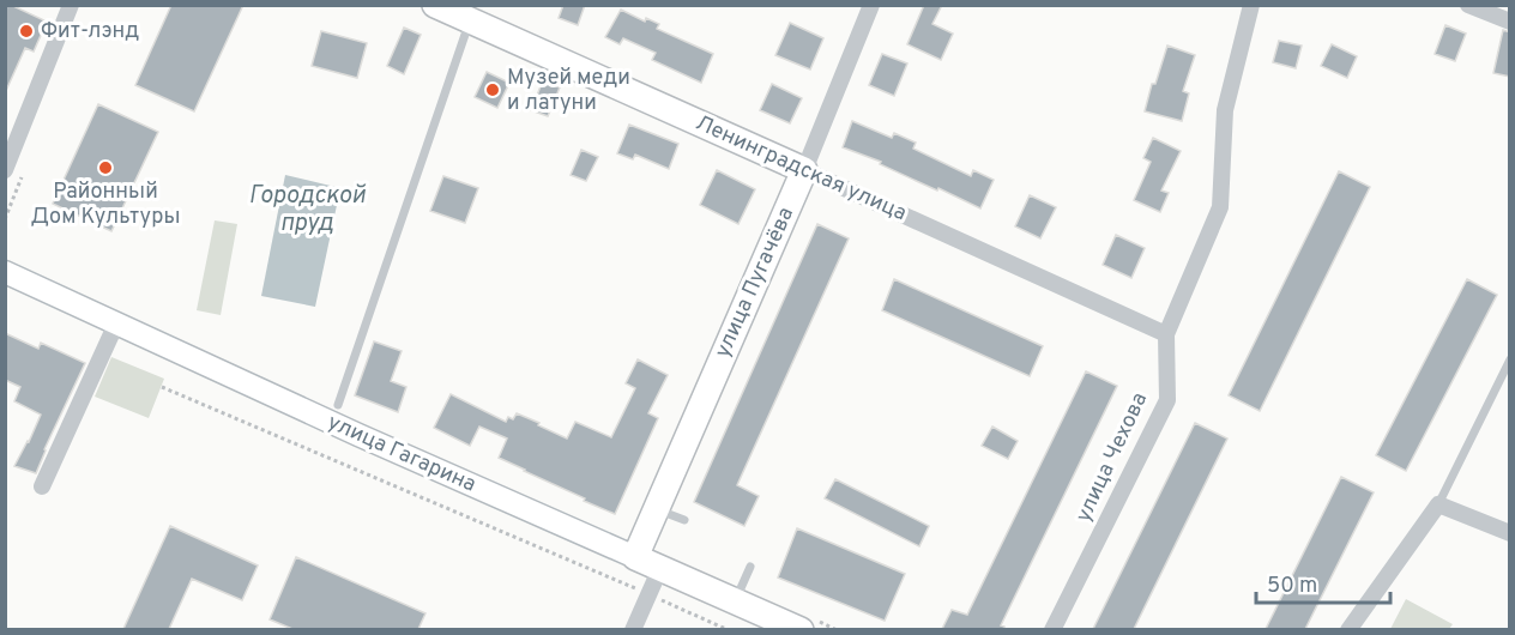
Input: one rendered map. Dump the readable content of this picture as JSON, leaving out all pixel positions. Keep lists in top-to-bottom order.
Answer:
{
  "streets": {
    "main road": ["Ленинградская улица", "улица Пугачёва", "улица Гагарина"],
    "street": ["улица Чехова"]
  },
  "crossings": [
    ["Ленинградская улица", "улица Пугачёва"],
    ["Ленинградская улица", "улица Чехова"],
    ["улица Пугачёва", "улица Гагарина"]
  ],
  "water": ["Городской пруд"],
  "places": ["Фит-лэнд", "Музей меди и латуни", "Районный Дом Культуры"],
  "scale_bar": "50 m"
}
